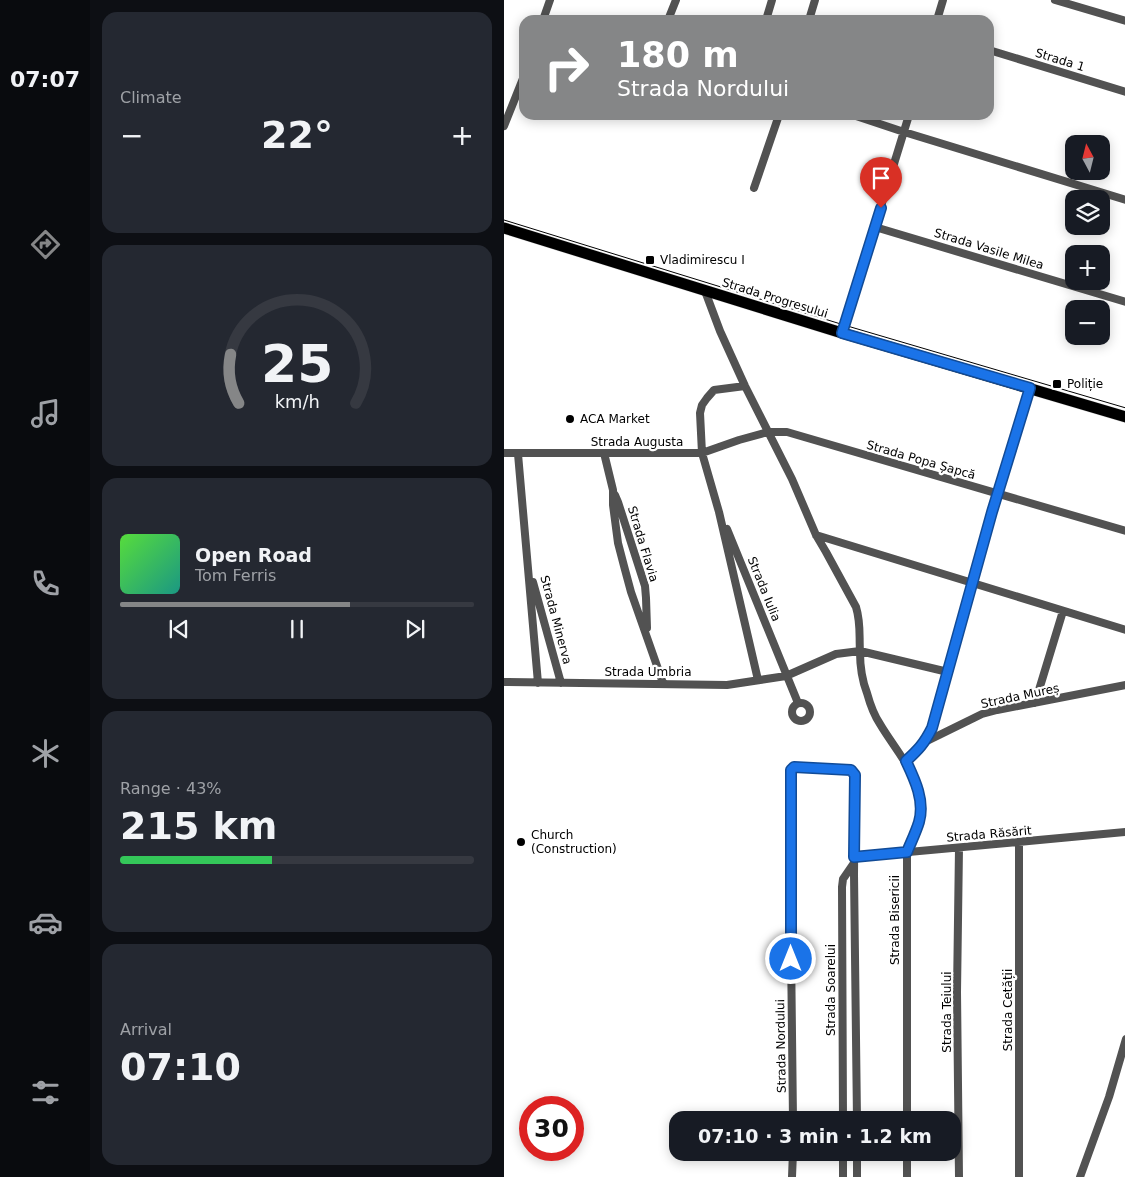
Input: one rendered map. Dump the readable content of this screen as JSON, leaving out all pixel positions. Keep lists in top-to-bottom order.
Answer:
{
  "streets": {
    "main road": ["Strada Progresului"],
    "street": [
      "Strada 1",
      "Strada Vasile Milea",
      "Strada Augusta",
      "Strada Popa Șapcă",
      "Strada Flavia",
      "Strada Iulia",
      "Strada Minerva",
      "Strada Umbria",
      "Strada Mureș",
      "Strada Răsărit",
      "Strada Bisericii",
      "Strada Soarelui",
      "Strada Cetății",
      "Strada Teiului",
      "Strada Nordului"
    ]
  },
  "crossings": [
    ["Strada Progresului", "Strada Bisericii"],
    ["Strada Augusta", "Strada Popa Șapcă"],
    ["Strada Augusta", "Strada Flavia"],
    ["Strada Augusta", "Strada Iulia"],
    ["Strada Augusta", "Strada Minerva"],
    ["Strada Augusta", "Strada Bisericii"],
    ["Strada Popa Șapcă", "Strada Bisericii"],
    ["Strada Flavia", "Strada Umbria"],
    ["Strada Iulia", "Strada Umbria"],
    ["Strada Iulia", "Strada Bisericii"],
    ["Strada Minerva", "Strada Umbria"],
    ["Strada Umbria", "Strada Bisericii"],
    ["Strada Răsărit", "Strada Bisericii"],
    ["Strada Răsărit", "Strada Soarelui"],
    ["Strada Răsărit", "Strada Cetății"],
    ["Strada Răsărit", "Strada Teiului"],
    ["Strada Soarelui", "Strada Nordului"]
  ],
  "places": {
    "transit": ["Vladimirescu I", "Poliție"],
    "other": ["ACA Market", "Church (Construction)"]
  },
  "north": "top",
  "page": {
    "tabs": "07:07",
    "tile": [
      "Climate",
      ["Range · 43%", "215 km"],
      ["Arrival", "07:10"]
    ],
    "turn": ["180 m", "Strada Nordului"],
    "heat": ["−", "22°", "+"],
    "map_buttons": ["+", "−"],
    "song": ["Open Road", "Tom Ferris"],
    "limit": "30",
    "trip": "07:10 · 3 min · 1.2 km",
    "gauge": ["25", "km/h"]
  }
}
